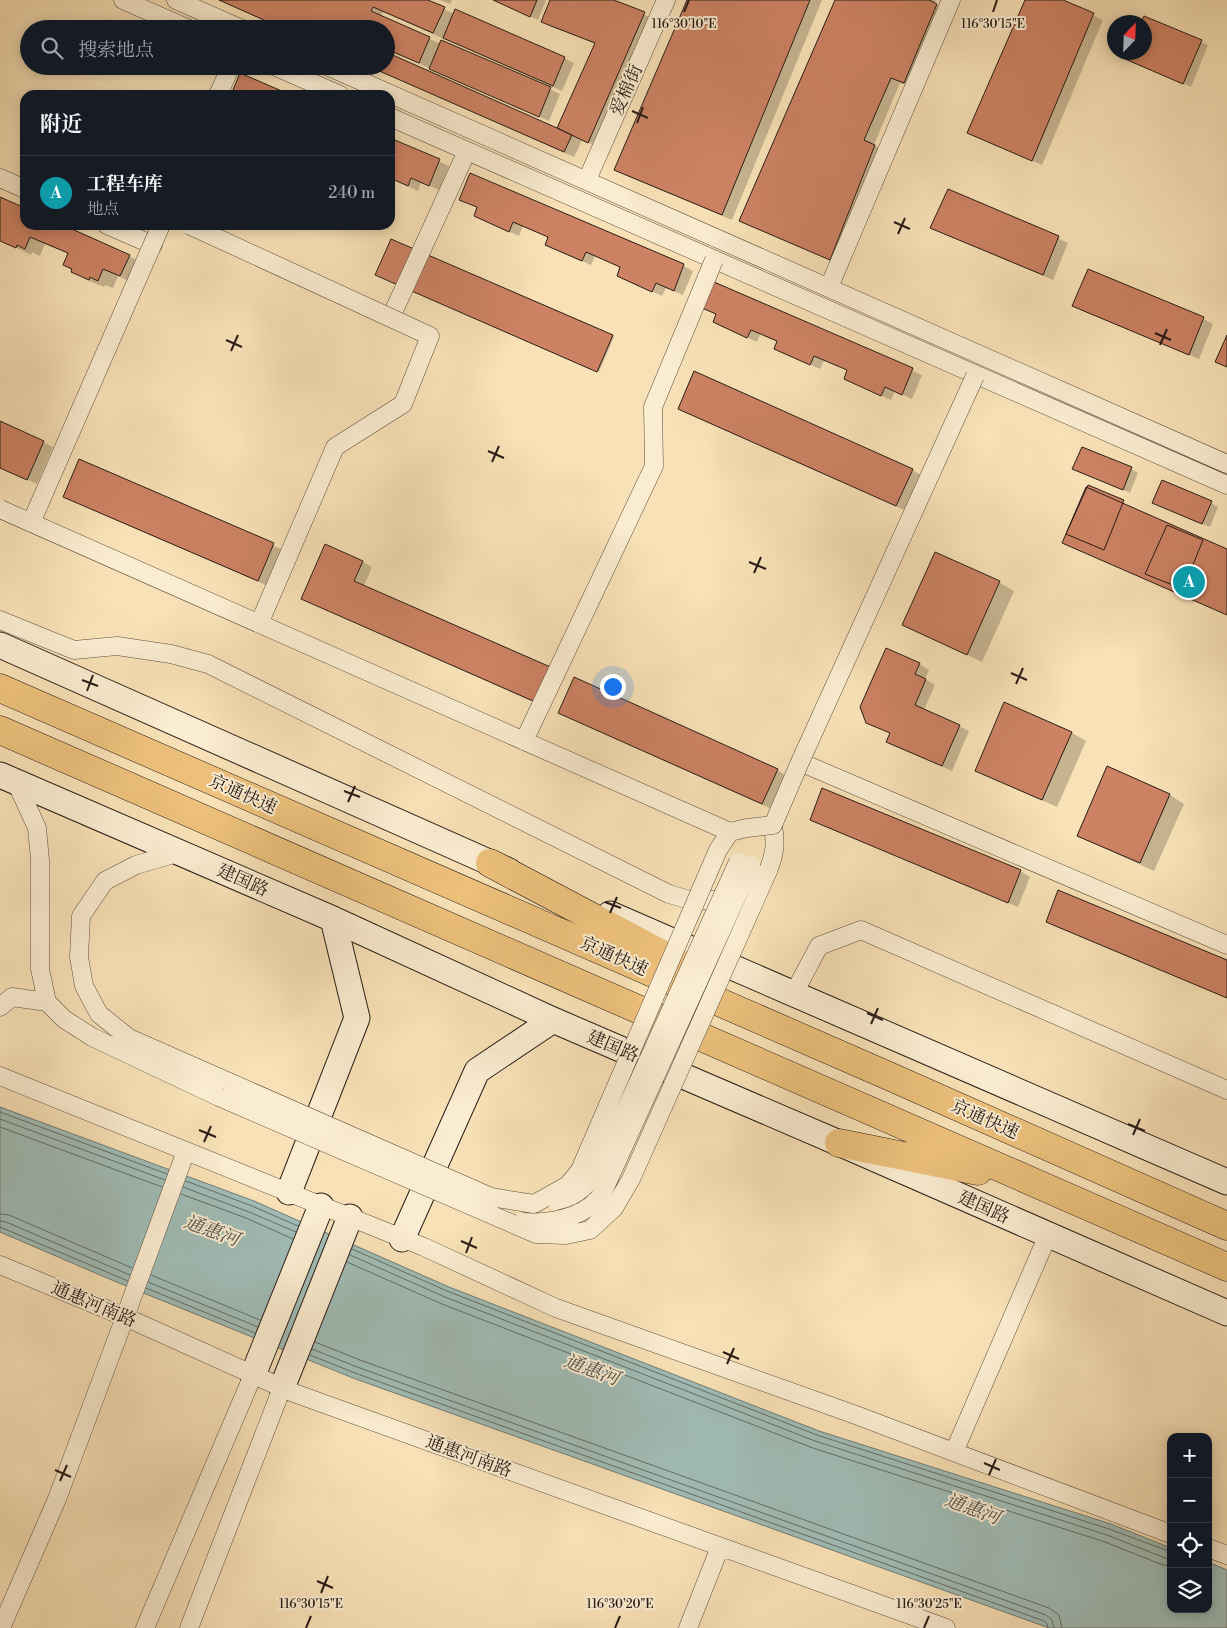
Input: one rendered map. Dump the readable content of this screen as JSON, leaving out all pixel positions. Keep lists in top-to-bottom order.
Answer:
{
  "streets": {
    "highway": ["京通快速"],
    "main road": ["建国路"],
    "street": ["爱棉街", "通惠河南路"]
  },
  "water": ["通惠河"],
  "north": "top right",
  "page": {
    "search": "搜索地点",
    "heading": "附近",
    "list": [
      {
        "mark": "A",
        "name": "工程车库",
        "note": "地点",
        "value": "240 m"
      }
    ],
    "pins": "A",
    "map_buttons": ["+", "−"]
  },
  "coordinates": [
    "116°30'10\"E",
    "116°30'15\"E",
    "116°30'20\"E",
    "116°30'25\"E"
  ]
}
